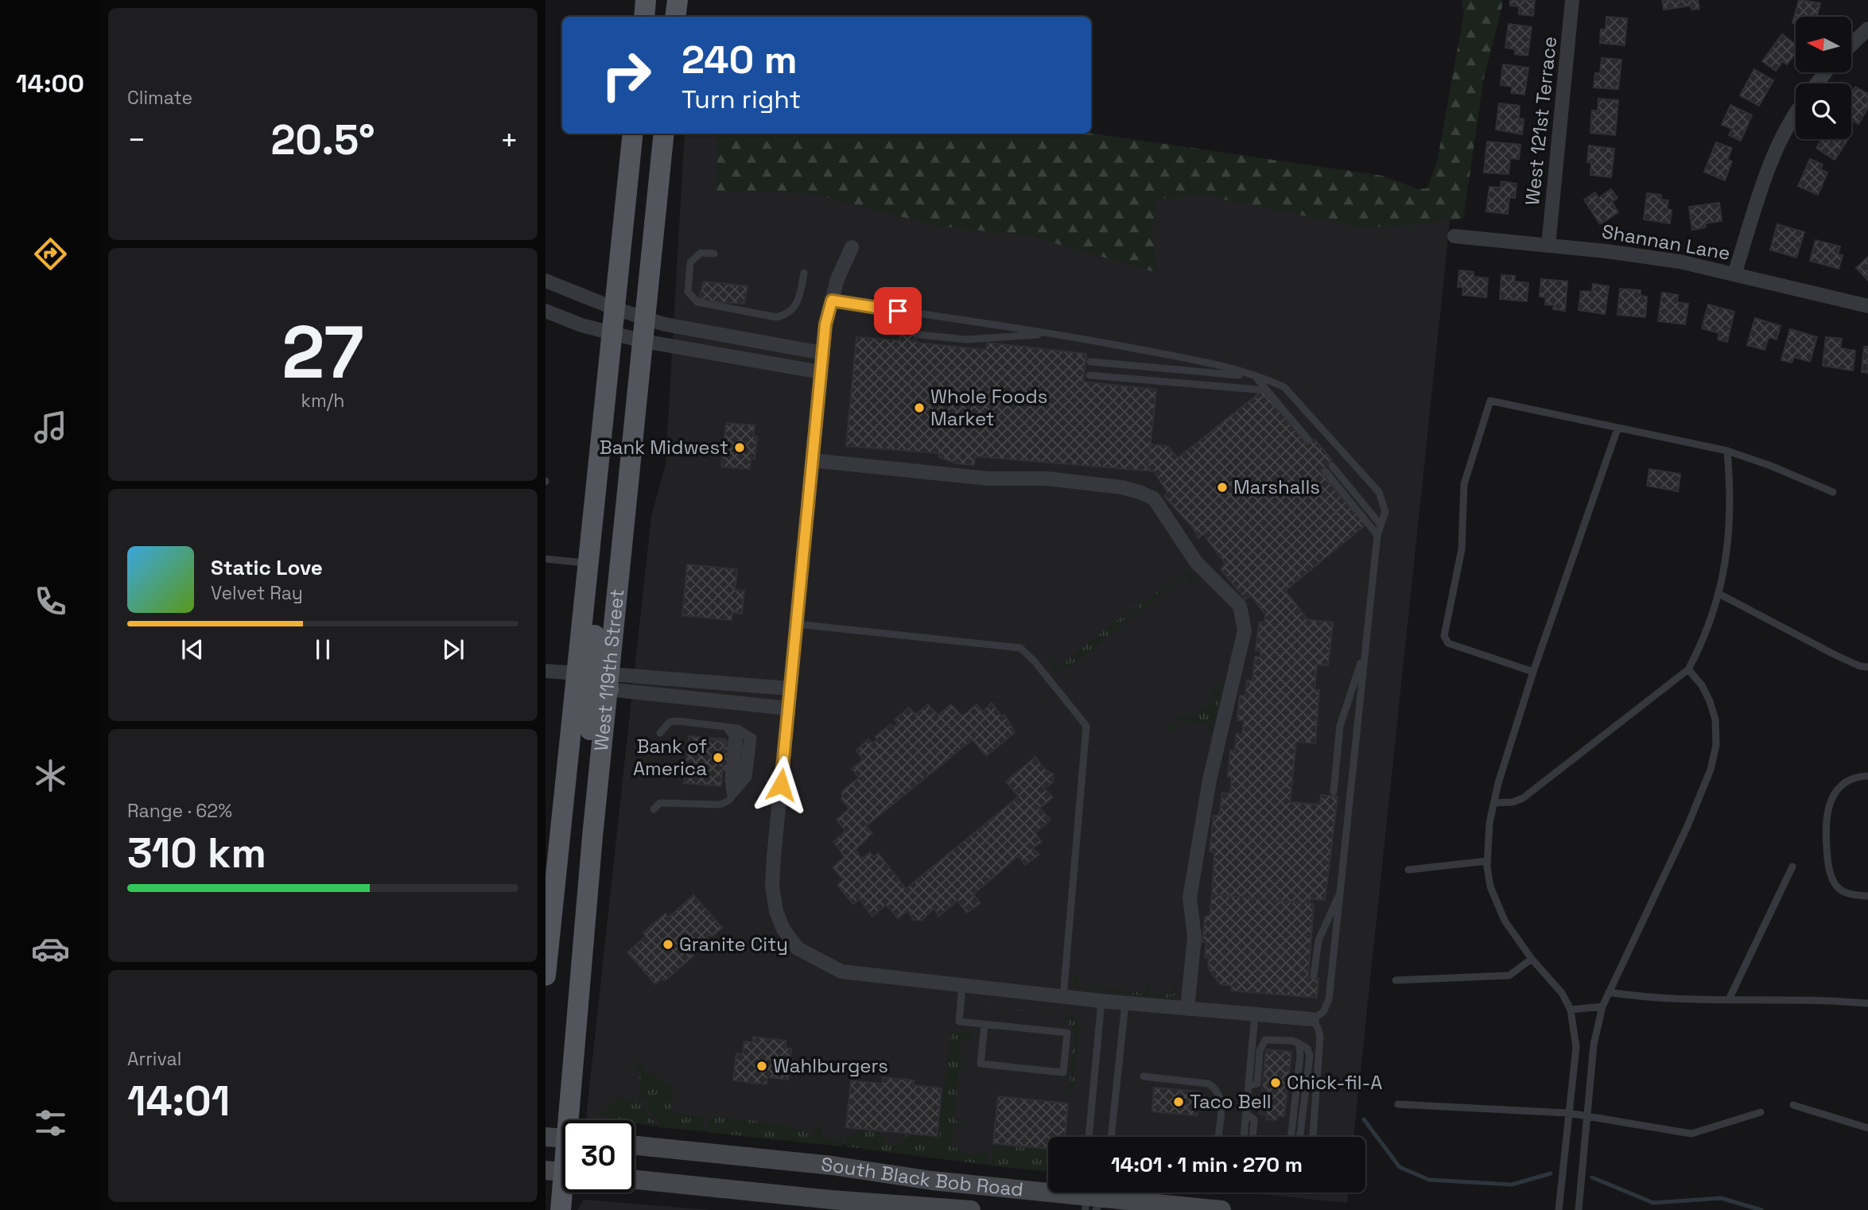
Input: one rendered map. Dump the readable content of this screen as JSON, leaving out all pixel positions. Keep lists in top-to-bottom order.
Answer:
{
  "streets": {
    "main road": ["West 119th Street", "South Black Bob Road"],
    "street": ["West 121st Terrace", "Shannan Lane"]
  },
  "crossings": [
    ["West 121st Terrace", "Shannan Lane"]
  ],
  "places": [
    "Whole Foods Market",
    "Bank Midwest",
    "Marshalls",
    "Bank of America",
    "Granite City",
    "Wahlburgers",
    "Chick-fil-A",
    "Taco Bell"
  ],
  "north": "left",
  "page": {
    "tabs": "14:00",
    "tile": [
      "Climate",
      ["27", "km/h"],
      ["Range · 62%", "310 km"],
      ["Arrival", "14:01"]
    ],
    "turn": ["240 m", "Turn right"],
    "heat": ["−", "20.5°", "+"],
    "song": ["Static Love", "Velvet Ray"],
    "limit": "30",
    "trip": "14:01 · 1 min · 270 m"
  }
}
